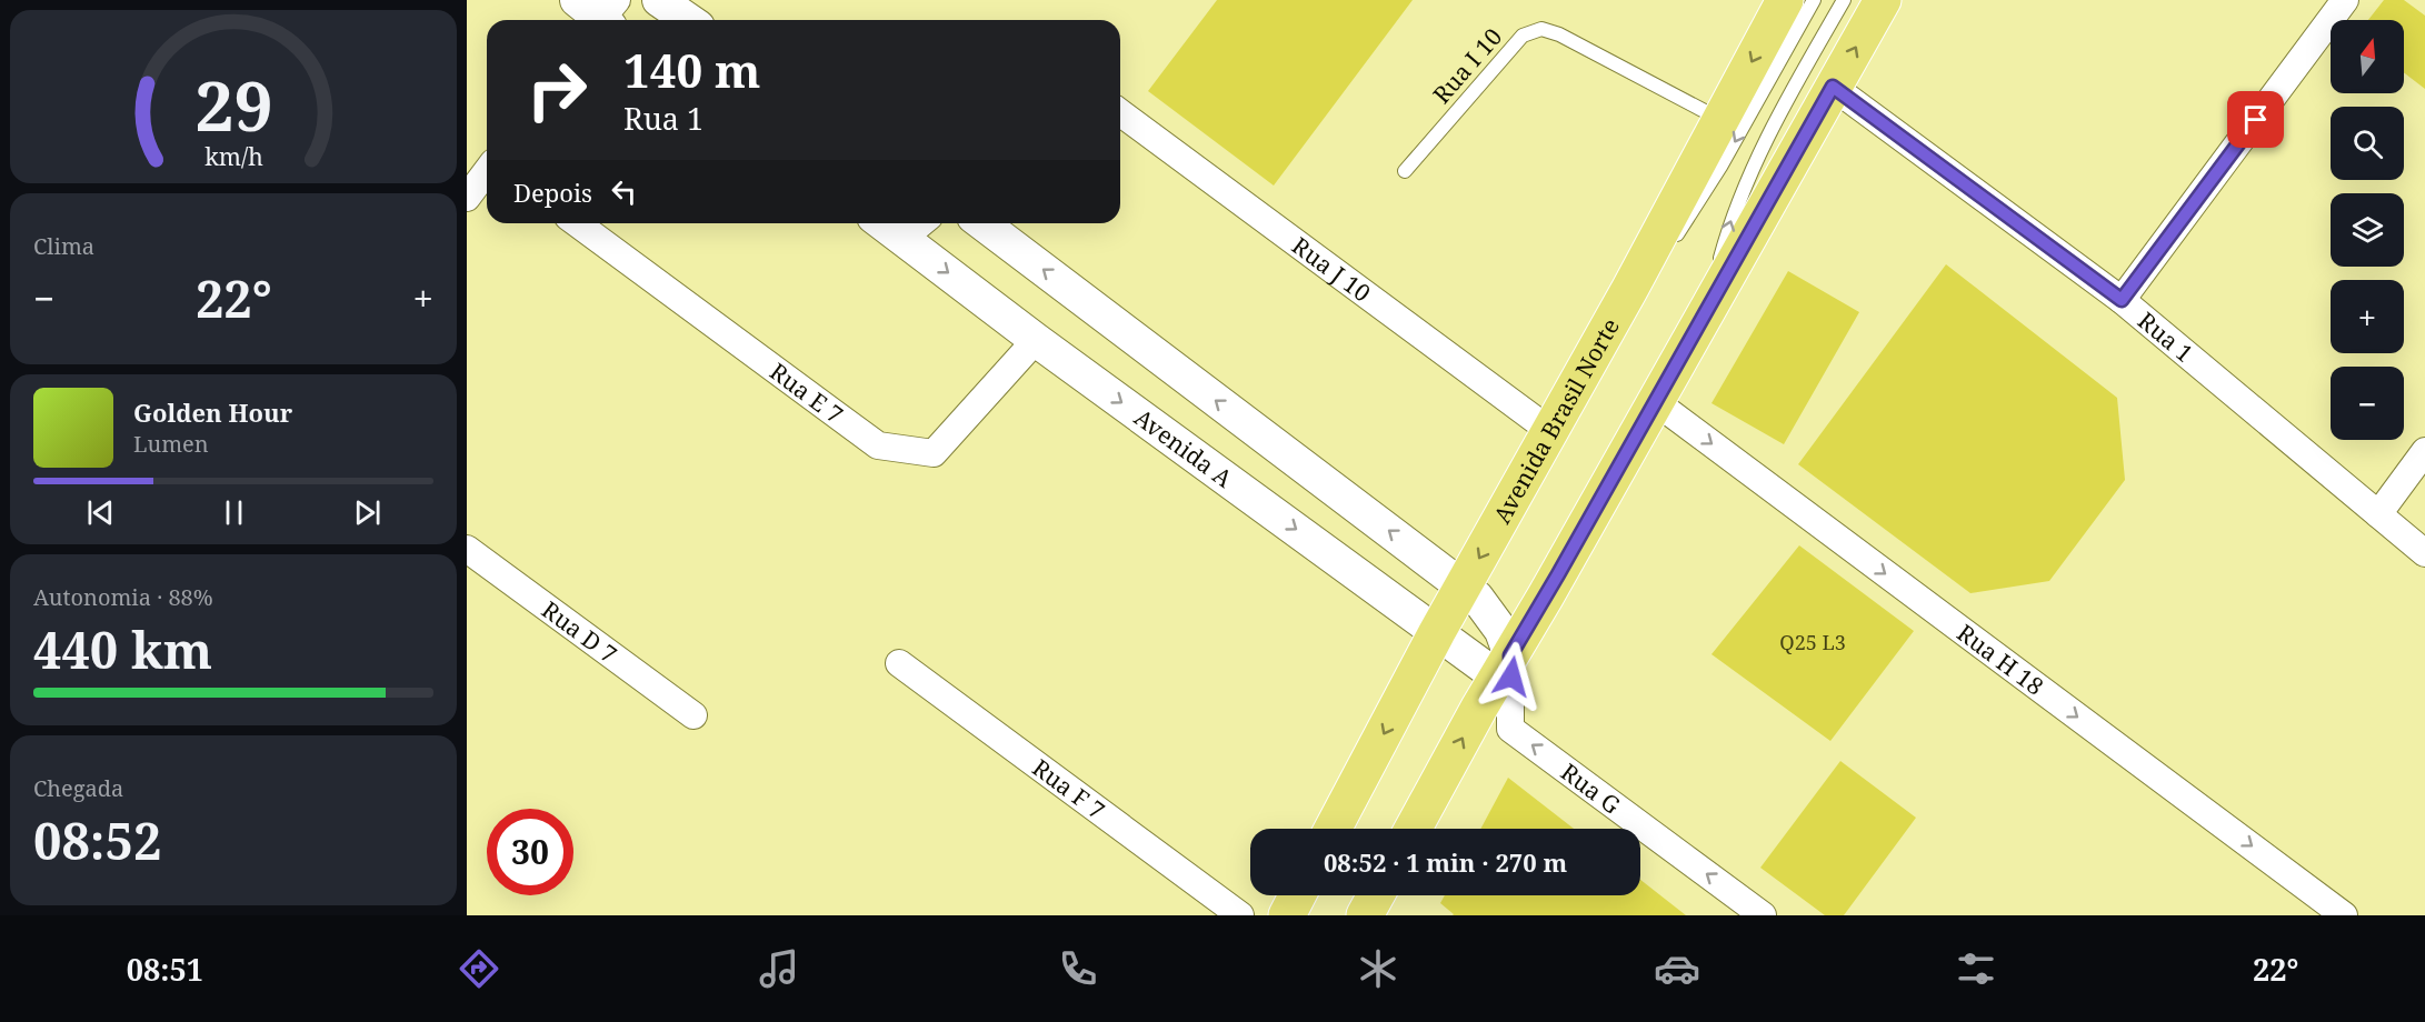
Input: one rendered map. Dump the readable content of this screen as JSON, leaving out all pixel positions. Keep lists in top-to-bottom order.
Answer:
{
  "streets": {
    "main road": ["Avenida Brasil Norte"],
    "street": [
      "Rua J 10",
      "Rua 1",
      "Rua E 7",
      "Avenida A",
      "Rua D 7",
      "Rua H 18",
      "Rua G",
      "Rua F 7"
    ],
    "lane": ["Rua I 10"]
  },
  "crossings": [
    ["Rua I 10", "Avenida Brasil Norte"],
    ["Rua J 10", "Avenida Brasil Norte"],
    ["Rua E 7", "Avenida A"],
    ["Avenida Brasil Norte", "Avenida A"],
    ["Avenida A", "Rua G"]
  ],
  "one_way": ["Rua H 18", "Rua G"],
  "house_numbers": ["Q25 L3"],
  "north": "top",
  "page": {
    "map_buttons": ["+", "−"],
    "turn": ["140 m", "Rua 1"],
    "then": "Depois",
    "tile": [
      "Clima",
      ["Autonomia · 88%", "440 km"],
      ["Chegada", "08:52"]
    ],
    "heat": ["−", "22°", "+"],
    "song": ["Golden Hour", "Lumen"],
    "limit": "30",
    "trip": "08:52 · 1 min · 270 m",
    "tabs": ["08:51", "22°"],
    "gauge": ["29", "km/h"]
  }
}
